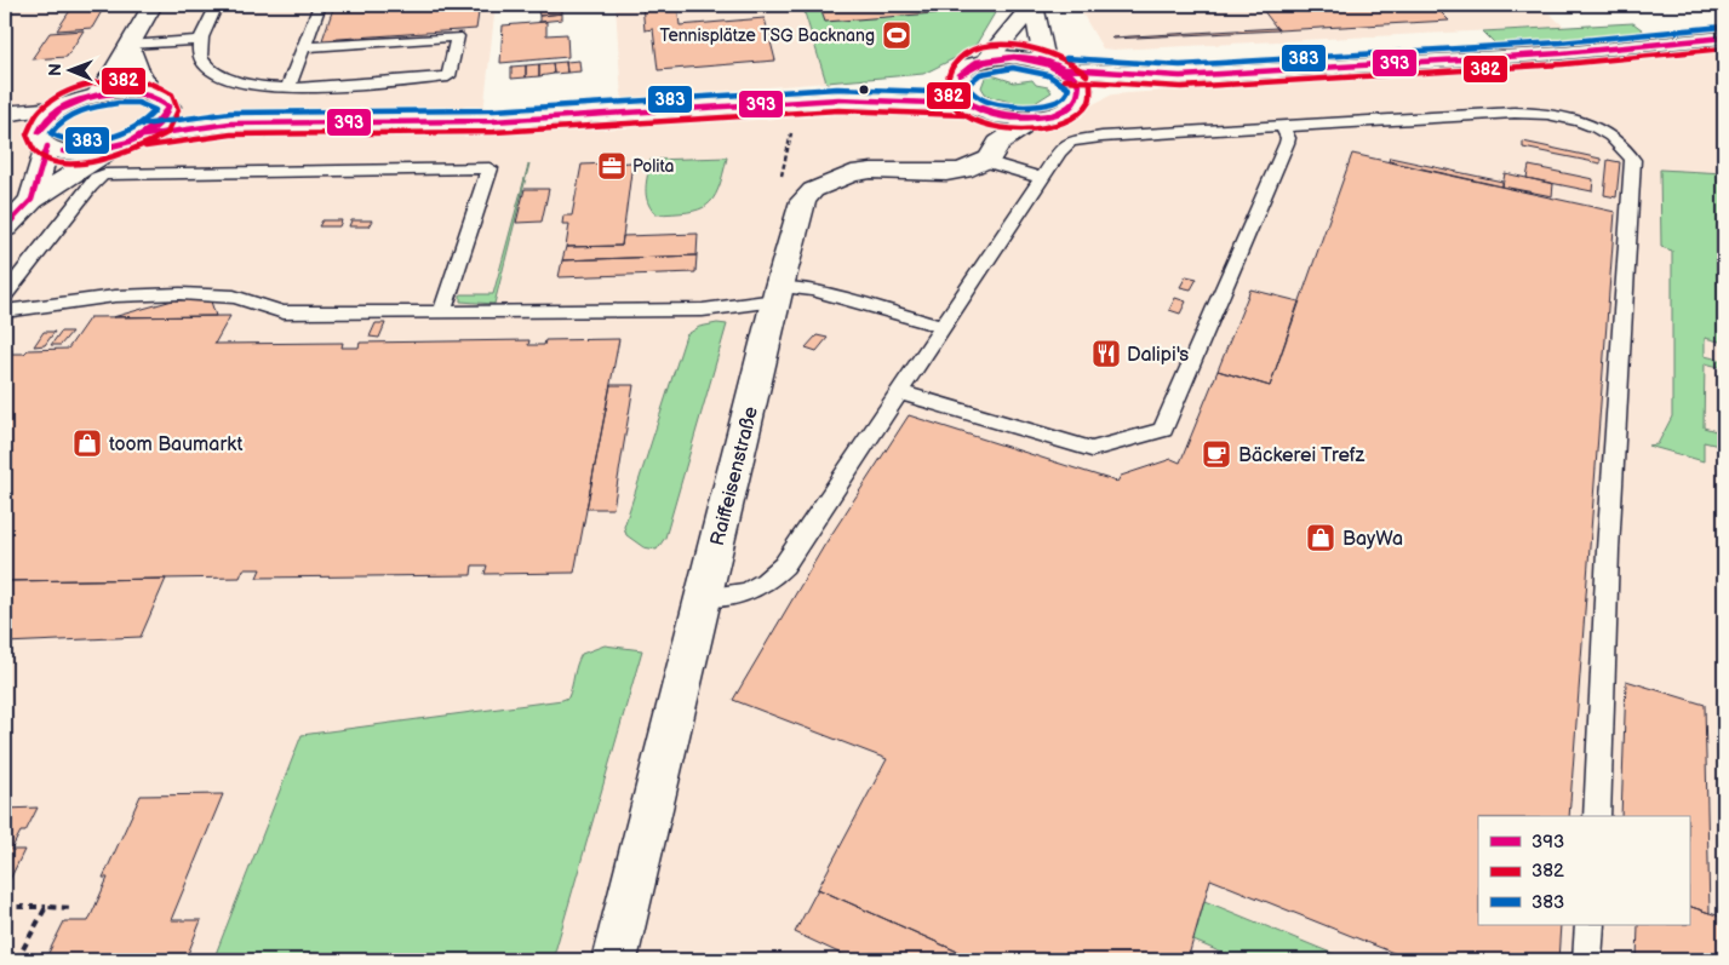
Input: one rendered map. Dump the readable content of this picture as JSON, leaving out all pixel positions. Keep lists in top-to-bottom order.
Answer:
{
  "streets": {
    "street": ["Raiffeisenstraße"]
  },
  "places": {
    "sports": ["Tennisplätze TSG Backnang"],
    "office": ["Polita"],
    "restaurant": ["Dalipi's"],
    "shop": ["toom Baumarkt", "BayWa"],
    "cafe": ["Bäckerei Trefz"]
  },
  "lines": ["transit line 383", "transit line 393", "transit line 382"],
  "legend": ["393", "382", "383"],
  "north": "left"
}
